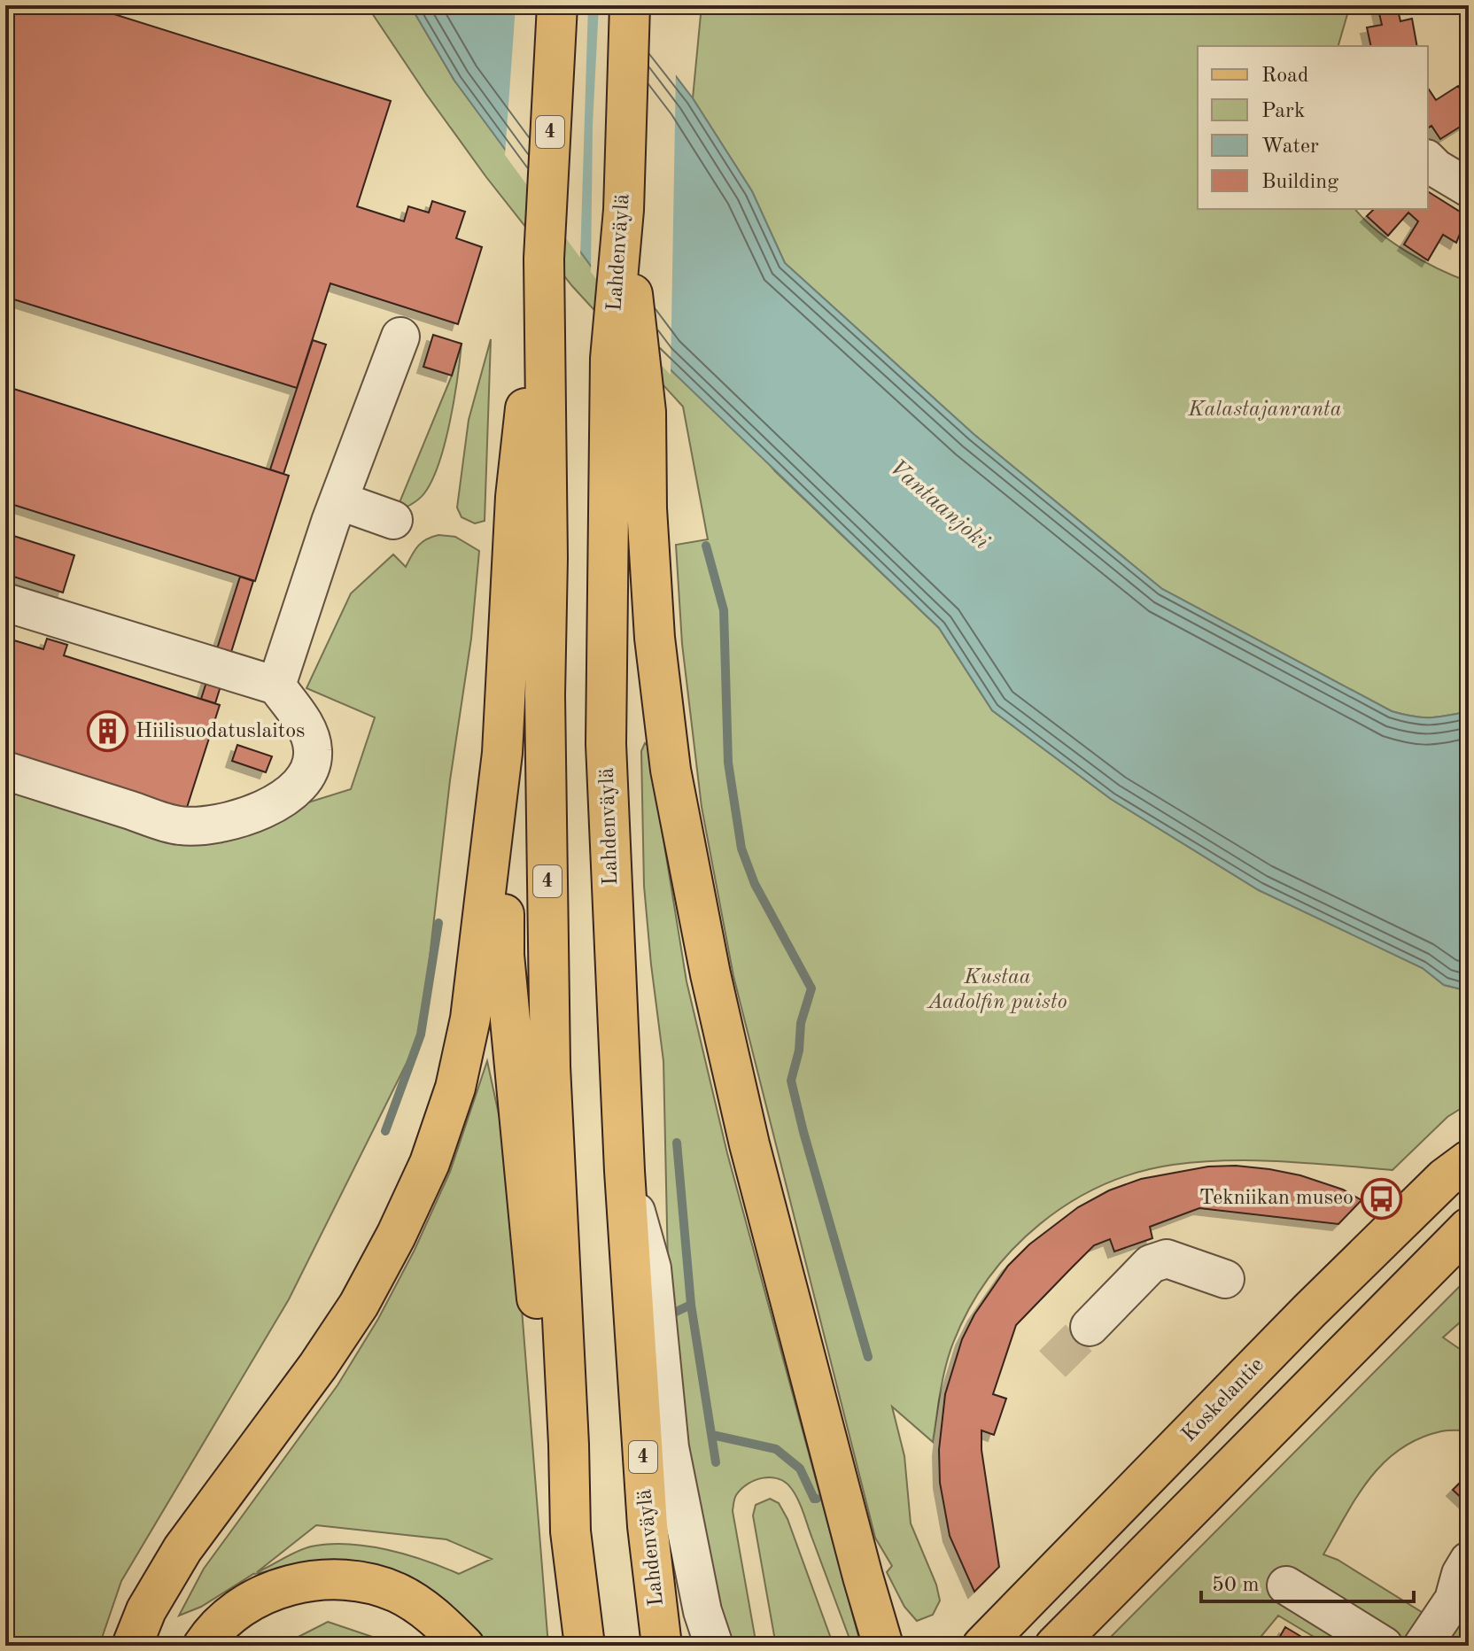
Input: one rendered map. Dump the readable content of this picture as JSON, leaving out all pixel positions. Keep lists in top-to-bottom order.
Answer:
{
  "streets": {
    "main road": ["4", "Lahdenväylä", "Koskelantie"]
  },
  "water": ["Vantaanjoki"],
  "parks": ["Kalastajanranta", "Kustaa Aadolfin puisto"],
  "places": {
    "building": ["Hiilisuodatuslaitos"],
    "bus stop": ["Tekniikan museo"]
  },
  "legend": [
    "Road",
    "Park",
    "Water",
    "Building"
  ],
  "scale_bar": "50 m"
}
